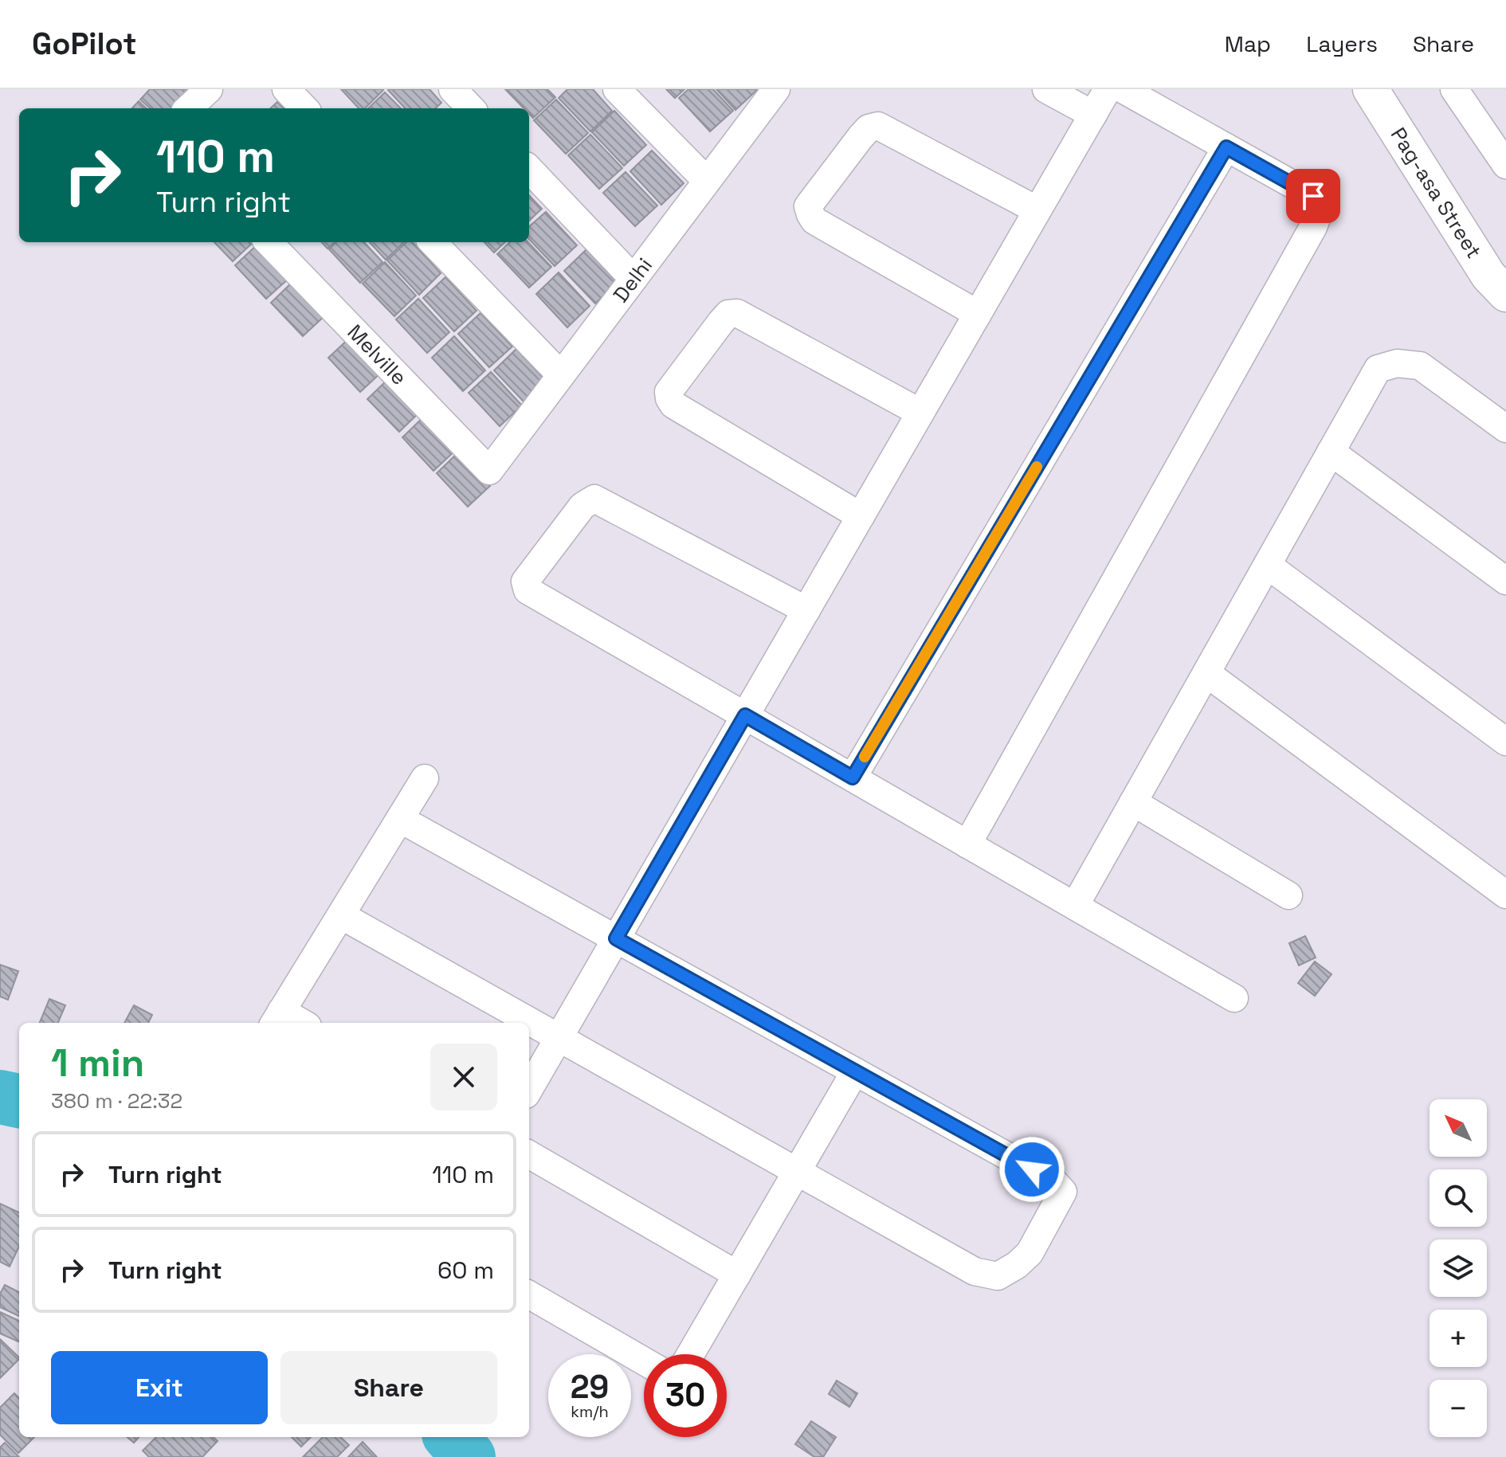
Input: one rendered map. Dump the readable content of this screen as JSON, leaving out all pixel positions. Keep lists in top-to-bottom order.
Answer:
{
  "streets": {
    "street": ["Pag-asa Street", "Delhi", "Melville"]
  },
  "crossings": [
    ["Delhi", "Melville"]
  ],
  "north": "top left",
  "page": {
    "header": "GoPilot",
    "nav": ["Map", "Layers", "Share"],
    "turn": ["110 m", "Turn right"],
    "heading": ["1 min", "380 m · 22:32"],
    "map_buttons": ["+", "−"],
    "list": [
      {
        "name": "Turn right",
        "value": "110 m"
      },
      {
        "name": "Turn right",
        "value": "60 m"
      }
    ],
    "buttons": ["Exit", "Share"],
    "speed": "29 km/h",
    "limit": "30"
  }
}
